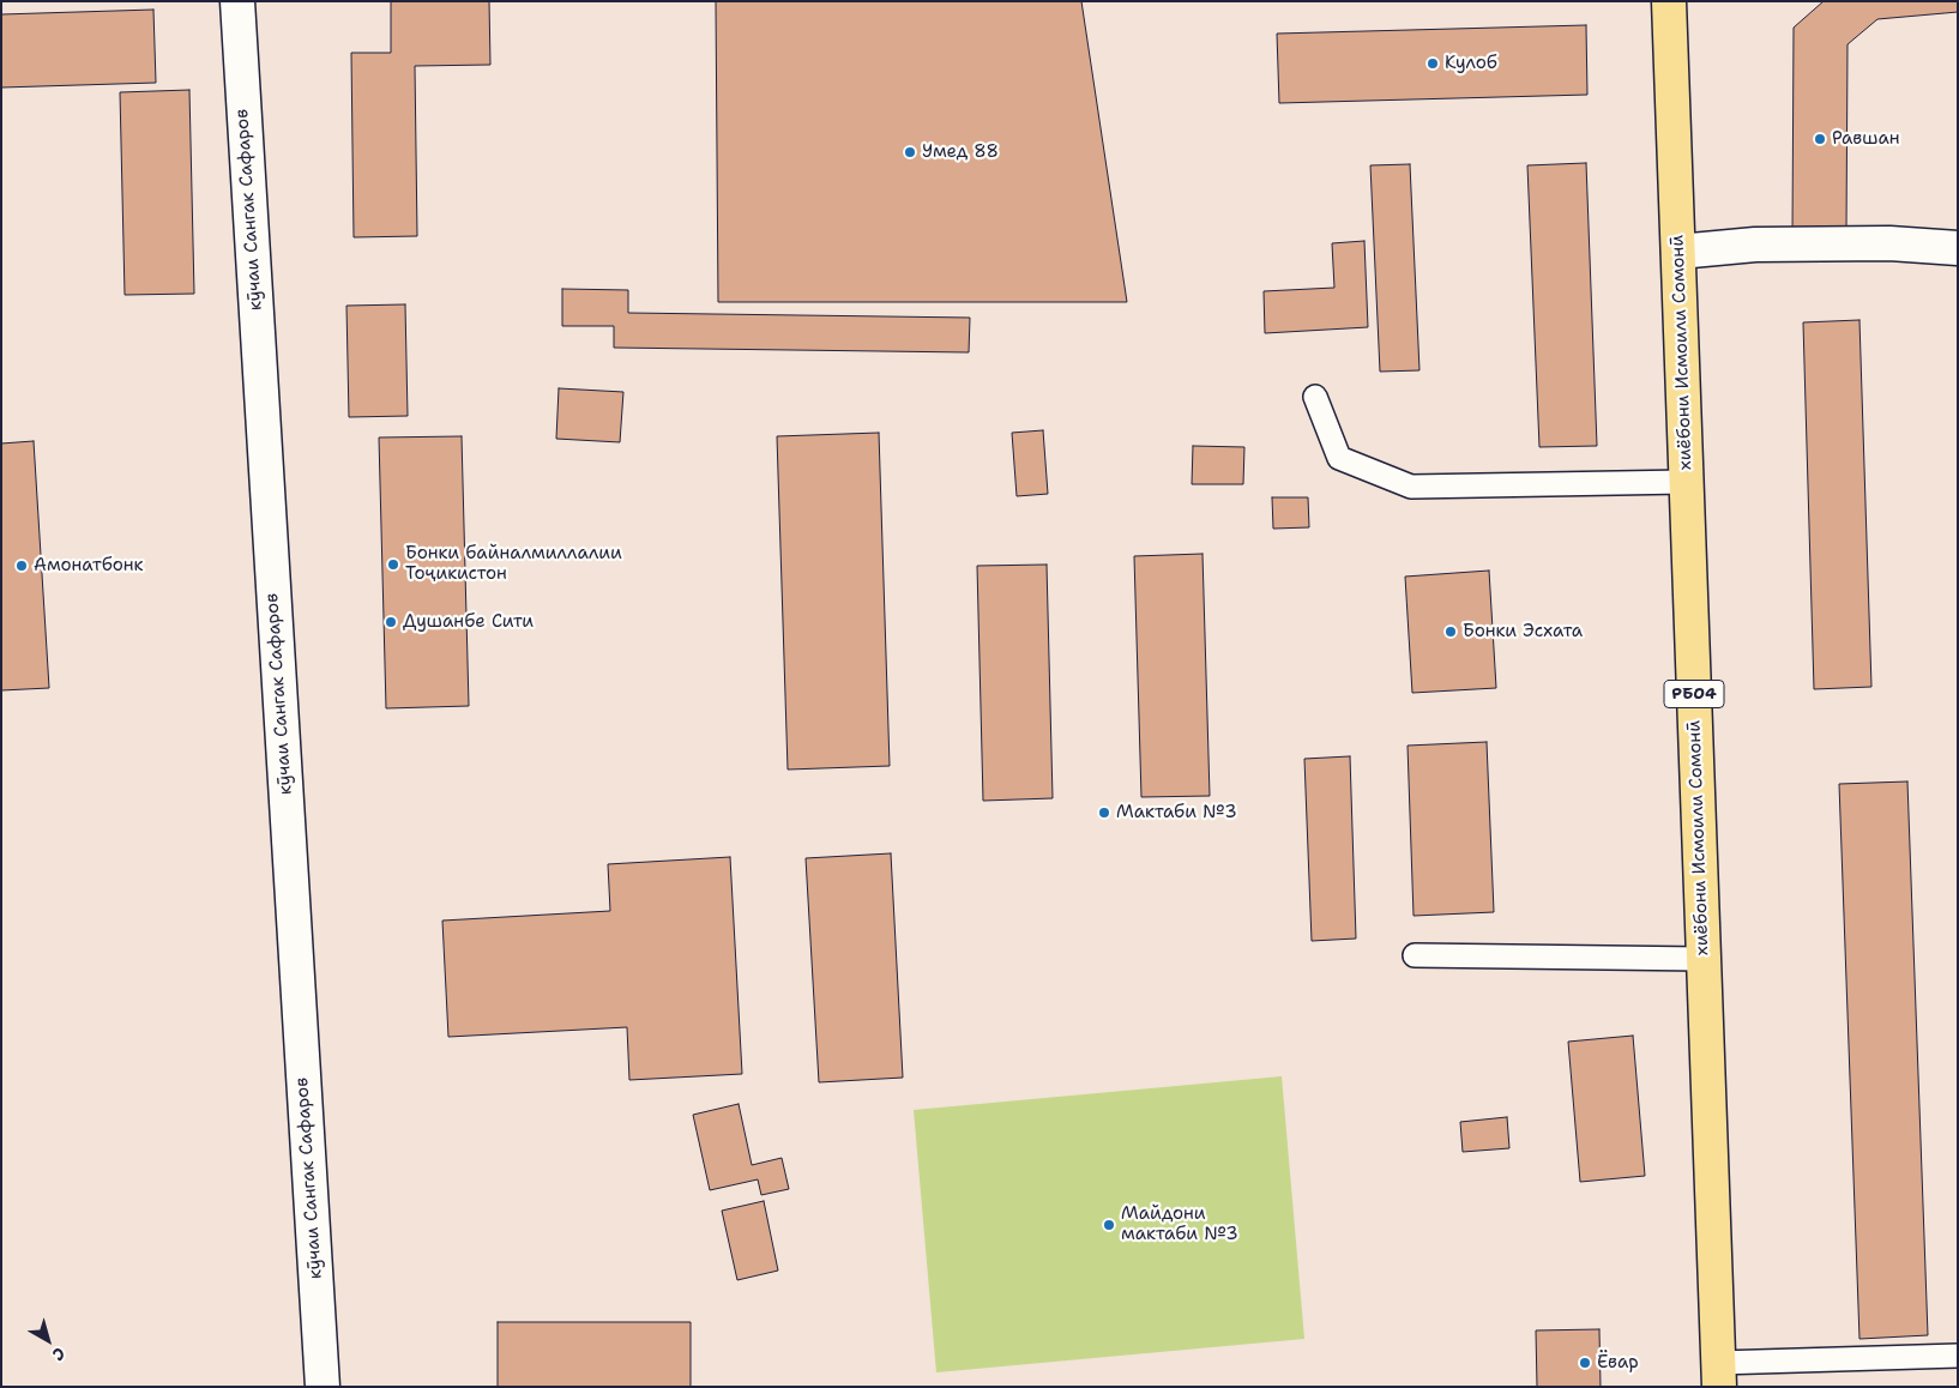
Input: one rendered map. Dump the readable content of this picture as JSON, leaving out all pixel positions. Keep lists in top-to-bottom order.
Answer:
{
  "streets": {
    "main road": ["хиёбони Исмоили Сомонӣ", "РБ04"],
    "street": ["кӯчаи Сангак Сафаров"]
  },
  "places": [
    "Кулоб",
    "Равшан",
    "Умед 88",
    "Бонки байналмиллалии Тоҷикистон",
    "Амонатбонк",
    "Душанбе Сити",
    "Бонки Эсхата",
    "Мактаби №3",
    "Майдони мактаби №3",
    "Ёвар"
  ],
  "north": "bottom right"
}
